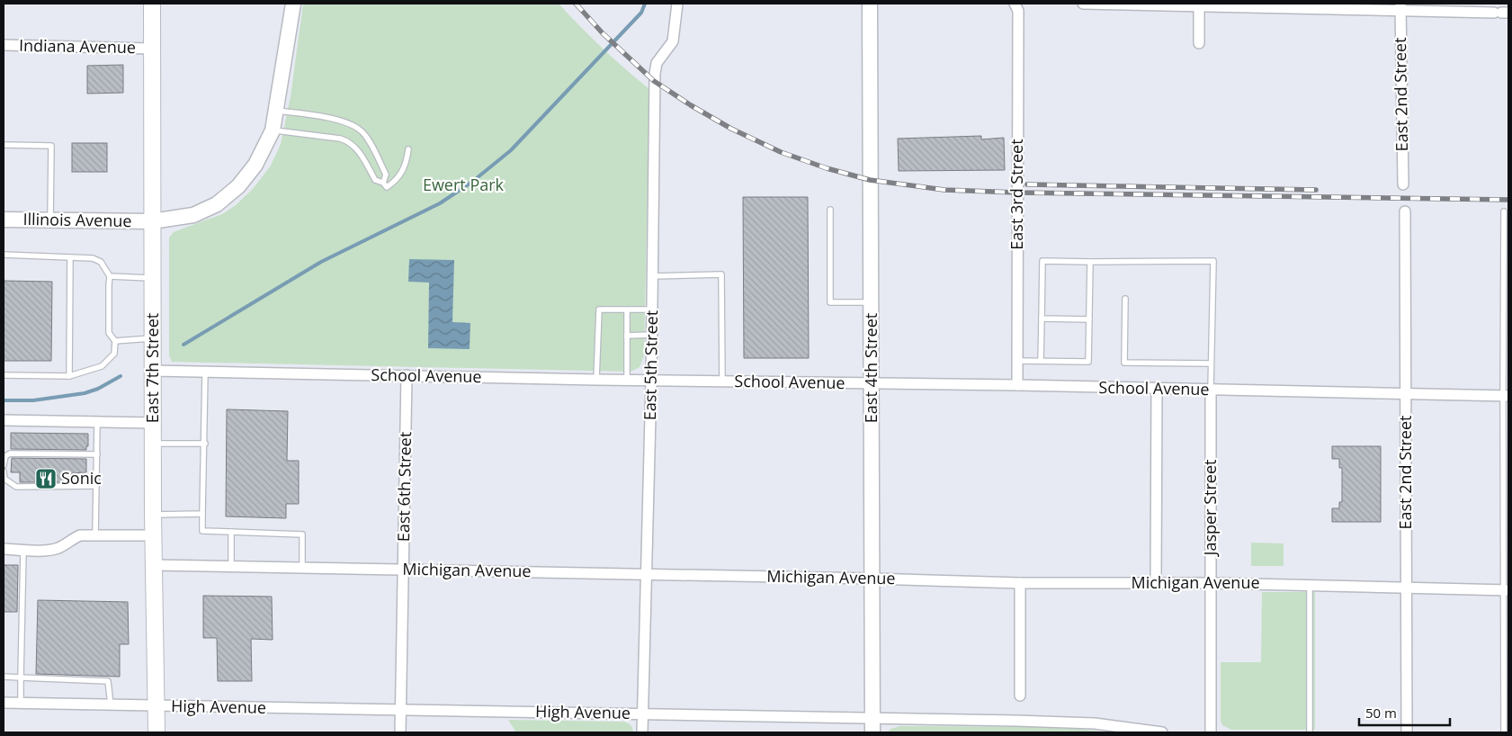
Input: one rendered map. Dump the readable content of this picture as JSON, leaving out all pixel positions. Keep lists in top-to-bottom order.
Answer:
{
  "streets": {
    "main road": ["East 7th Street"],
    "street": [
      "Indiana Avenue",
      "East 2nd Street",
      "East 3rd Street",
      "Illinois Avenue",
      "East 5th Street",
      "East 4th Street",
      "School Avenue",
      "East 6th Street",
      "Jasper Street",
      "Michigan Avenue",
      "High Avenue"
    ]
  },
  "crossings": [
    ["Indiana Avenue", "East 7th Street"],
    ["East 2nd Street", "School Avenue"],
    ["East 2nd Street", "Michigan Avenue"],
    ["East 3rd Street", "School Avenue"],
    ["Illinois Avenue", "East 7th Street"],
    ["East 5th Street", "School Avenue"],
    ["East 5th Street", "Michigan Avenue"],
    ["East 5th Street", "High Avenue"],
    ["East 7th Street", "School Avenue"],
    ["East 7th Street", "Michigan Avenue"],
    ["East 7th Street", "High Avenue"],
    ["East 4th Street", "School Avenue"],
    ["East 4th Street", "Michigan Avenue"],
    ["East 4th Street", "High Avenue"],
    ["School Avenue", "East 6th Street"],
    ["School Avenue", "Jasper Street"],
    ["East 6th Street", "Michigan Avenue"],
    ["East 6th Street", "High Avenue"],
    ["Jasper Street", "Michigan Avenue"]
  ],
  "parks": ["Ewert Park"],
  "places": {
    "restaurant": ["Sonic"]
  },
  "scale_bar": "50 m"
}
